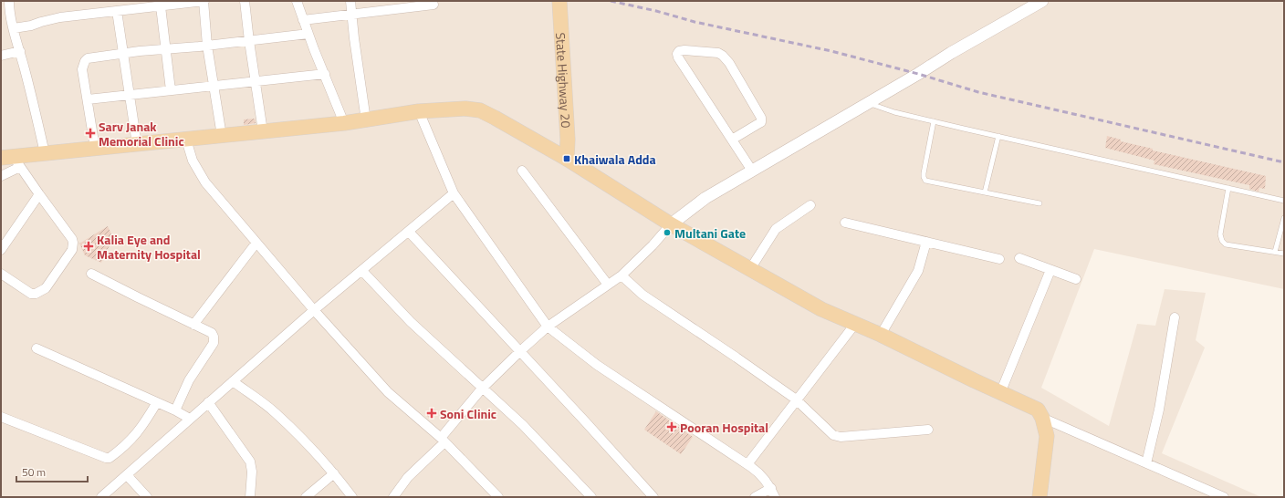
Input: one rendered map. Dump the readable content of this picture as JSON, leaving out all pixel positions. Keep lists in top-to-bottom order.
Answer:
{
  "streets": {
    "main road": ["State Highway 20"]
  },
  "places": {
    "health": [
      "Sarv Janak Memorial Clinic",
      "Kalia Eye and Maternity Hospital",
      "Soni Clinic",
      "Pooran Hospital"
    ],
    "transit": ["Khaiwala Adda"],
    "other": ["Multani Gate"]
  },
  "scale_bar": "50 m"
}
